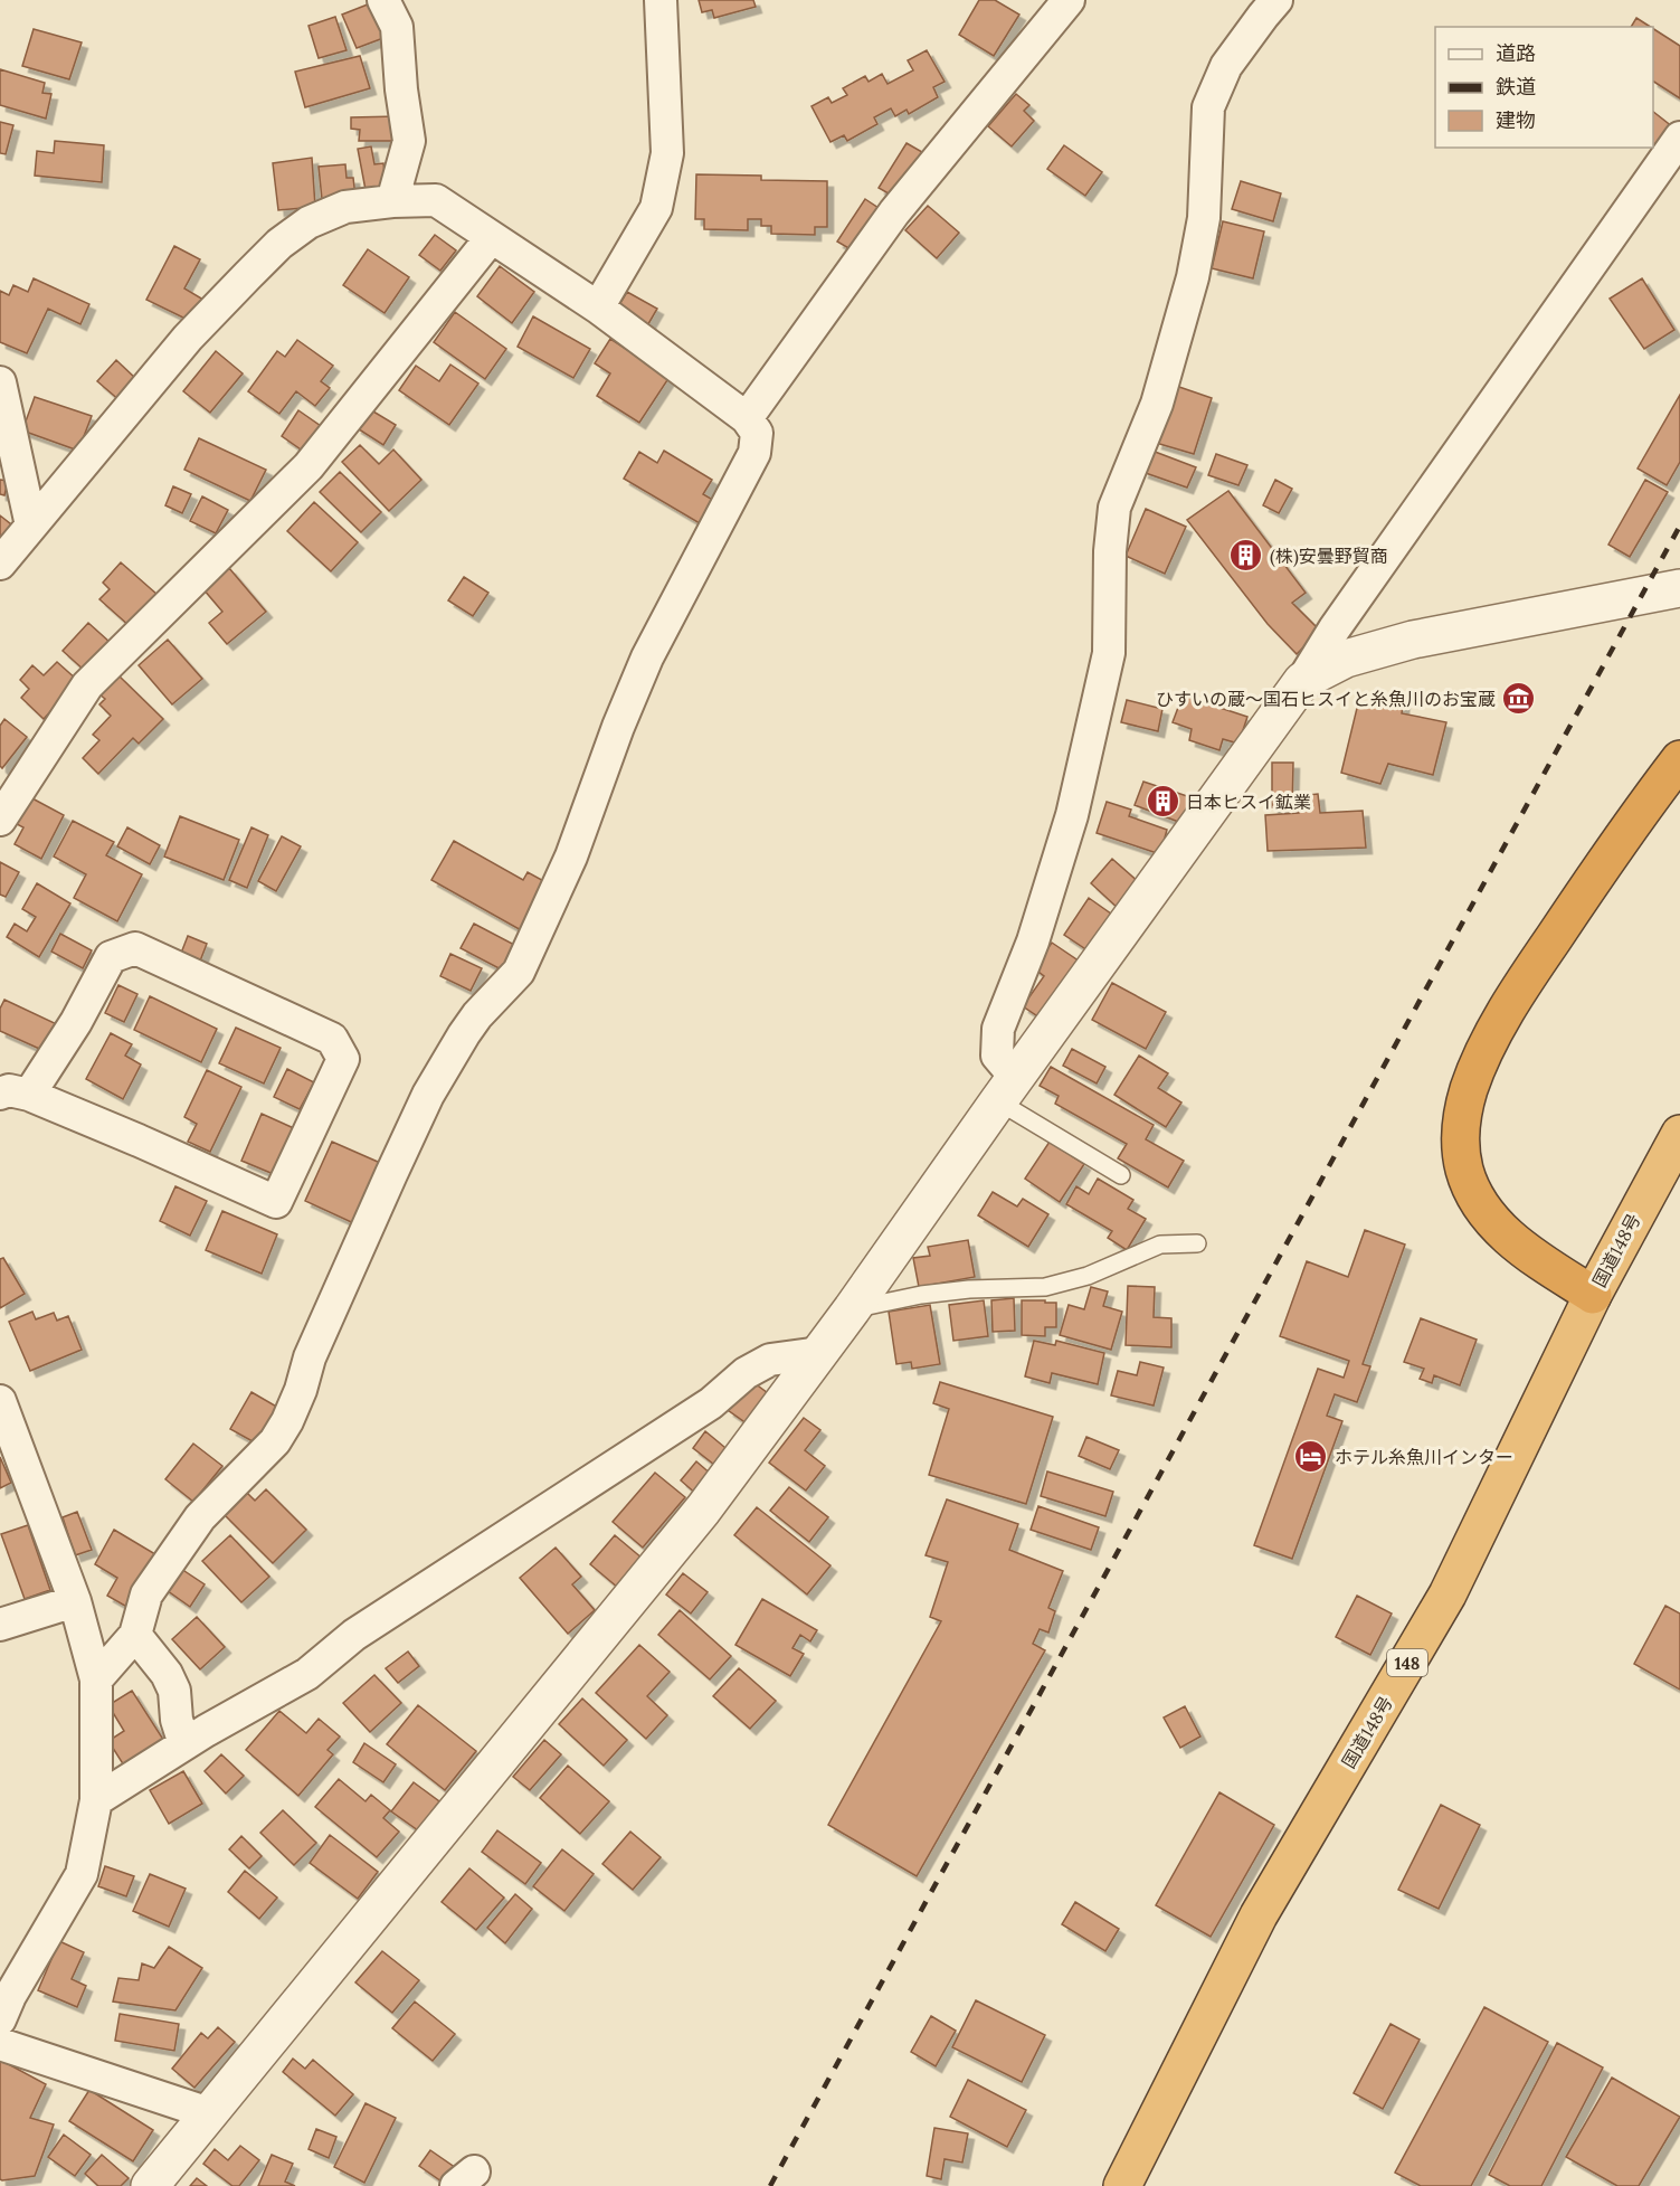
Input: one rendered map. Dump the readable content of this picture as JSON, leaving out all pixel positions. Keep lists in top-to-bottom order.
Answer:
{
  "streets": {
    "highway": ["国道148号", "148"]
  },
  "places": {
    "building": ["(株)安曇野貿商", "日本ヒスイ鉱業"],
    "museum": ["ひすいの蔵～国石ヒスイと糸魚川のお宝蔵"],
    "hotel": ["ホテル糸魚川インター"]
  },
  "legend": ["道路", "鉄道", "建物"]
}
